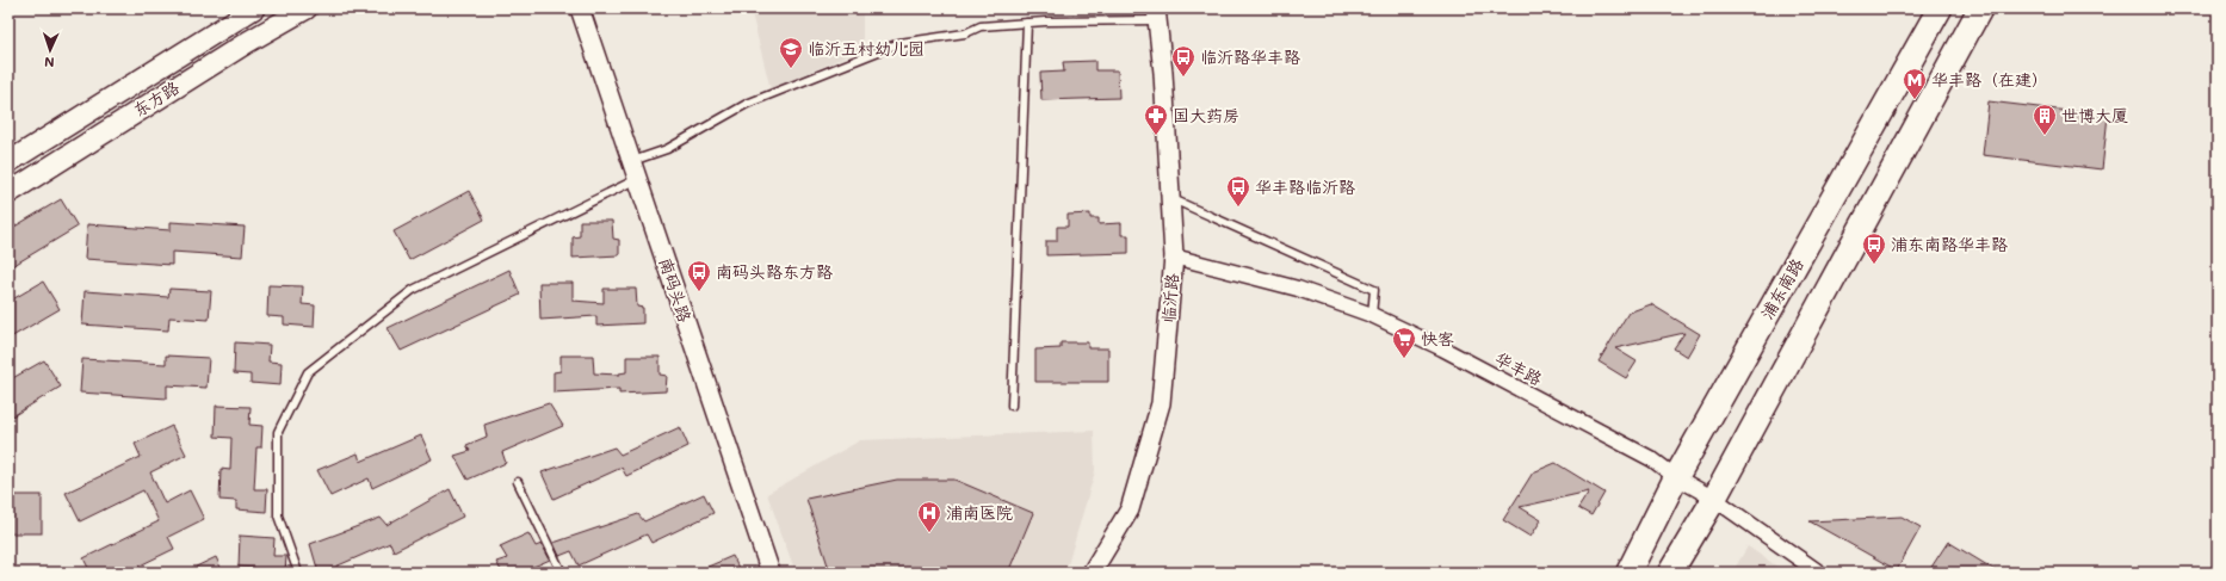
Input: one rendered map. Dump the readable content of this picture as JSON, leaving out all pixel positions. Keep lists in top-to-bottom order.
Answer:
{
  "streets": {
    "main road": ["东方路", "浦东南路"],
    "street": ["南码头路", "临沂路", "华丰路"]
  },
  "crossings": [
    ["浦东南路", "华丰路"],
    ["临沂路", "华丰路"]
  ],
  "places": {
    "school or university": ["临沂五村幼儿园"],
    "bus stop": [
      "临沂路华丰路",
      "华丰路临沂路",
      "浦东南路华丰路",
      "南码头路东方路"
    ],
    "metro station": ["华丰路（在建）"],
    "pharmacy": ["国大药房"],
    "building": ["世博大厦"],
    "supermarket": ["快客"],
    "hospital": ["浦南医院"]
  },
  "north": "bottom"
}
